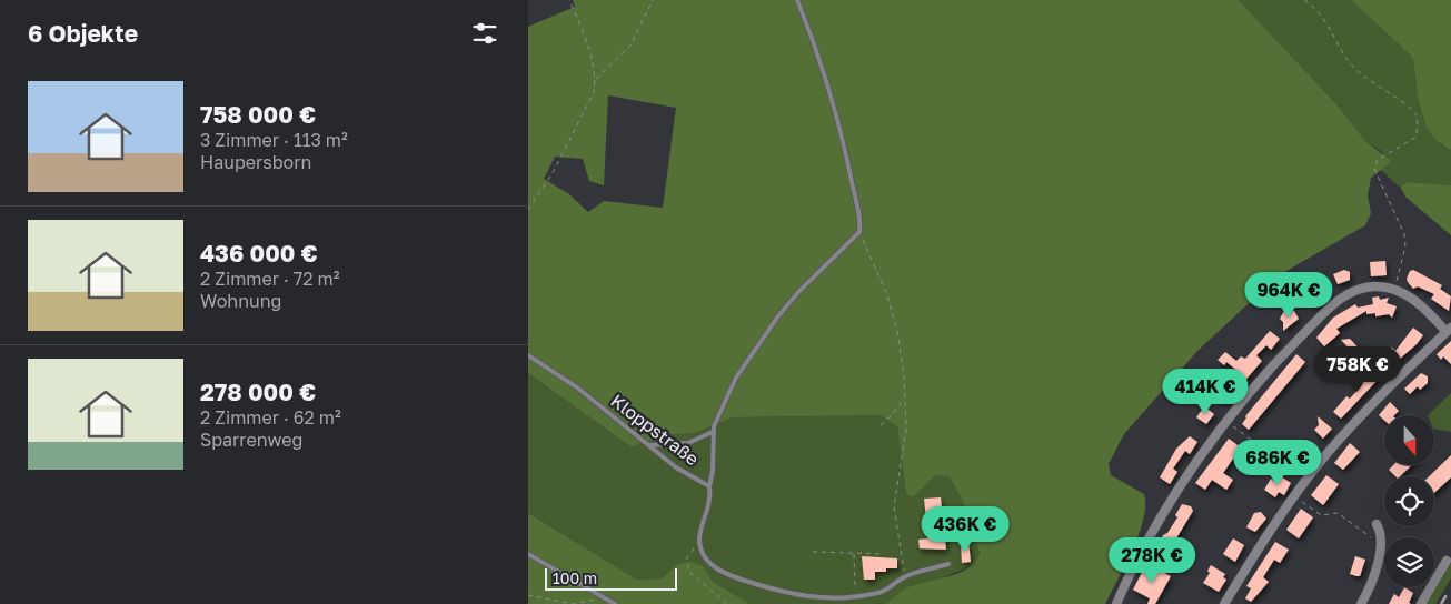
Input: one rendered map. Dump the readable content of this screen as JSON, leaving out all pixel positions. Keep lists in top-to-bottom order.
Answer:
{
  "streets": {
    "lane": ["Kloppstraße"]
  },
  "scale_bar": "100 m",
  "north": "bottom",
  "page": {
    "heading": "6 Objekte",
    "list": [
      {
        "name": "758 000 €",
        "note": "3 Zimmer · 113 m² · Haupersborn"
      },
      {
        "name": "436 000 €",
        "note": "2 Zimmer · 72 m² · Wohnung"
      },
      {
        "name": "278 000 €",
        "note": "2 Zimmer · 62 m² · Sparrenweg"
      }
    ],
    "price": [
      "964K €",
      "758K €",
      "414K €",
      "686K €",
      "436K €",
      "278K €"
    ],
    "scale": "100 m"
  }
}
